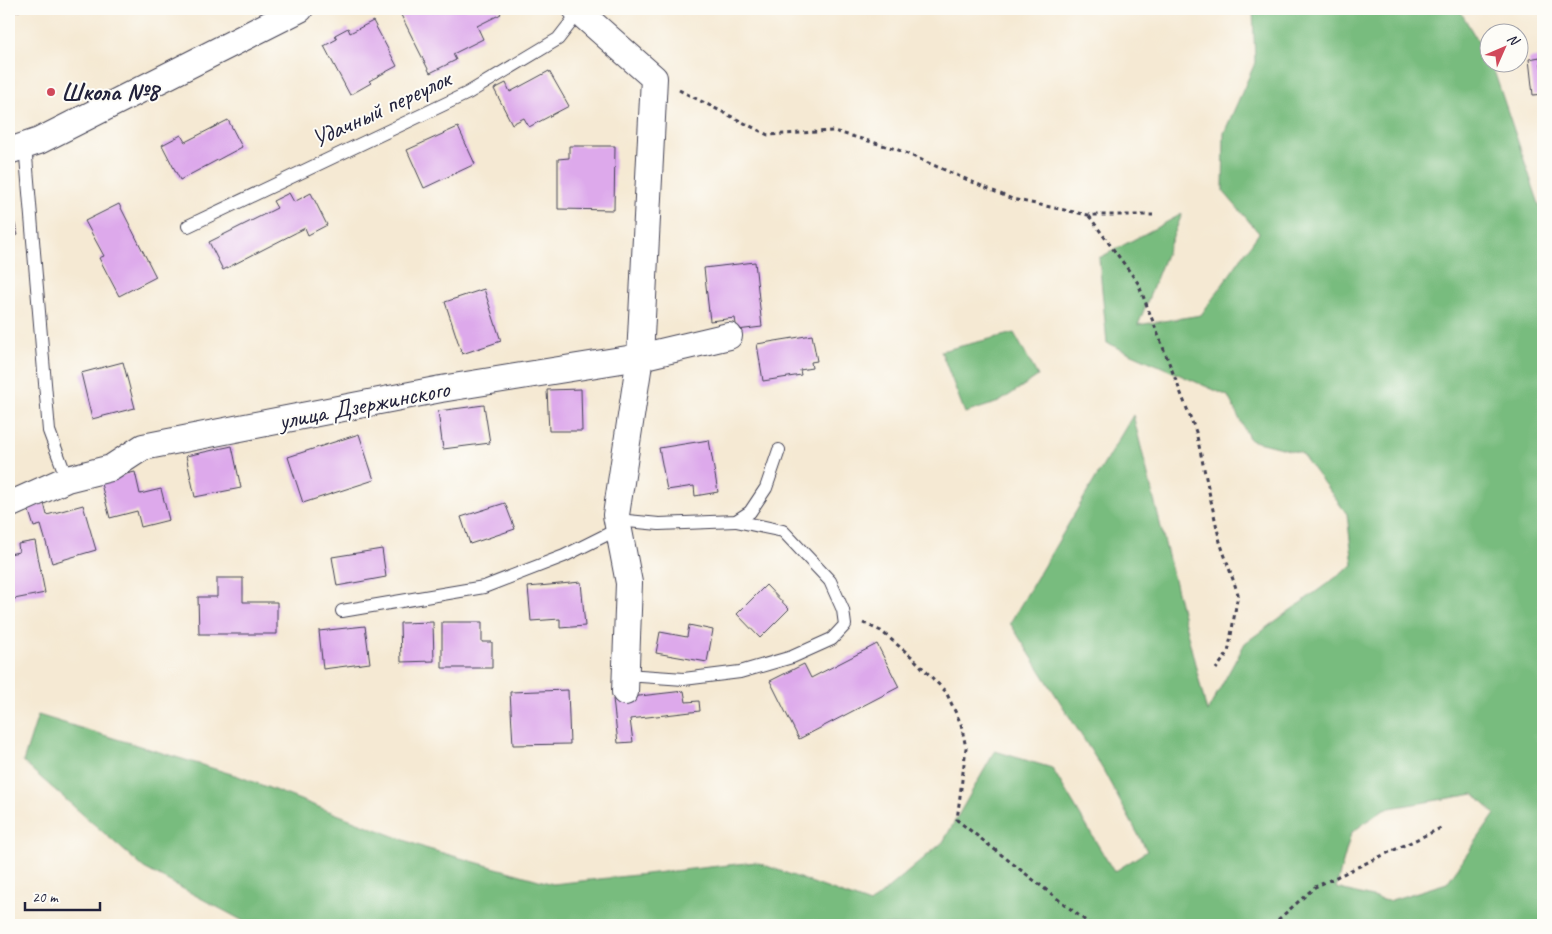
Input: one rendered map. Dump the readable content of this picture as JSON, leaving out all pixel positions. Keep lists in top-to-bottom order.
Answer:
{
  "streets": {
    "street": ["улица Дзержинского"],
    "lane": ["Удачный переулок"]
  },
  "places": ["Школа №8"],
  "scale_bar": "20 m",
  "north": "top right"
}
